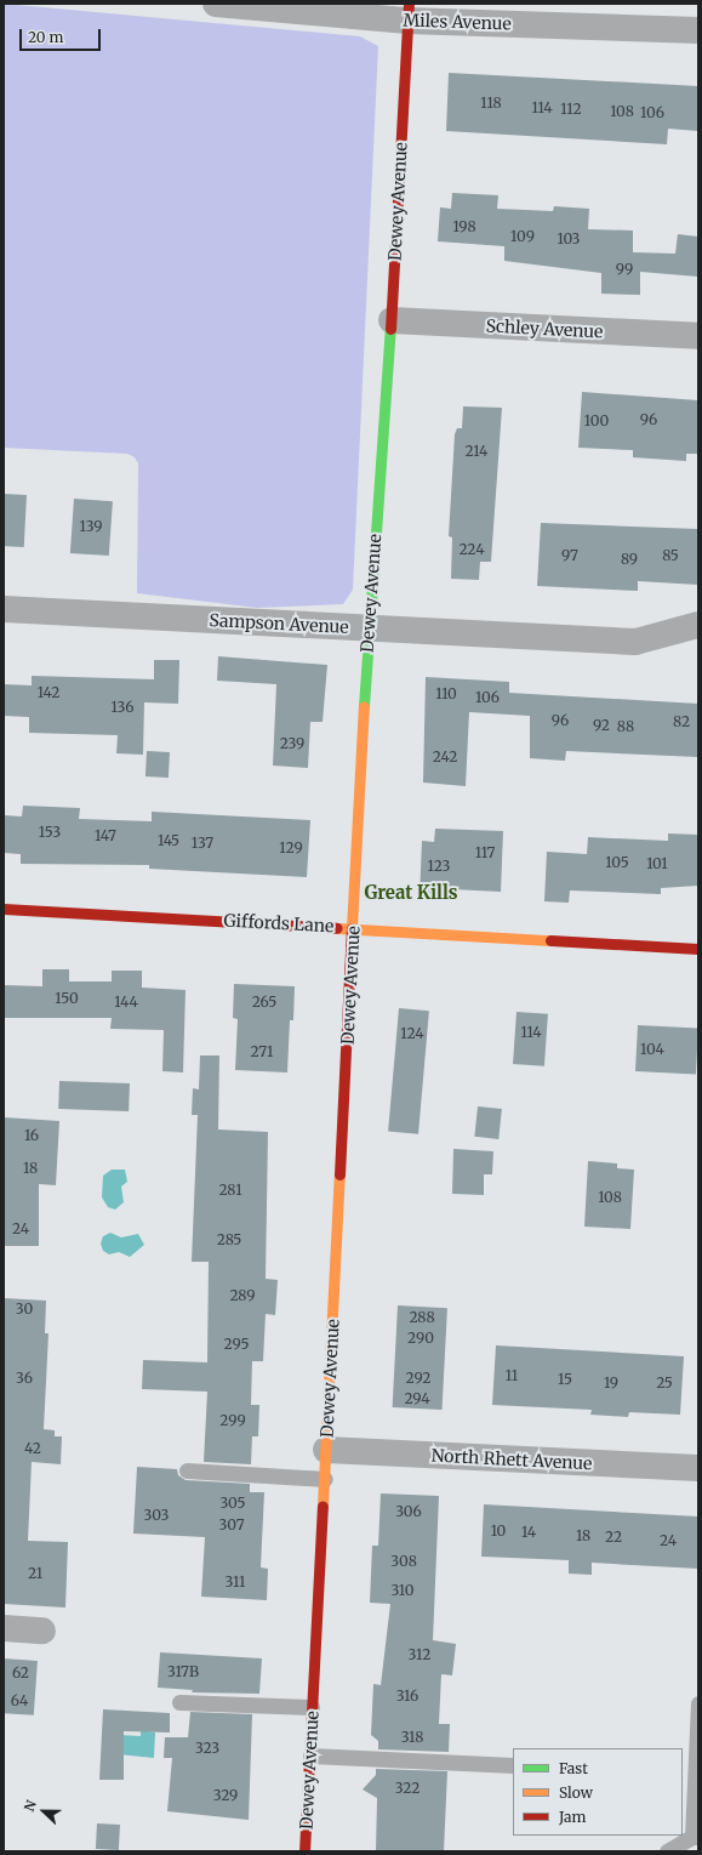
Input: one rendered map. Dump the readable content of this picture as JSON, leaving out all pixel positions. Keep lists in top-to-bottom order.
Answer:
{
  "streets": {
    "street": [
      "Miles Avenue",
      "Dewey Avenue",
      "Schley Avenue",
      "Sampson Avenue",
      "Giffords Lane",
      "North Rhett Avenue"
    ]
  },
  "crossings": [
    ["Miles Avenue", "Dewey Avenue"],
    ["Dewey Avenue", "Schley Avenue"],
    ["Dewey Avenue", "Sampson Avenue"],
    ["Dewey Avenue", "Giffords Lane"],
    ["Dewey Avenue", "North Rhett Avenue"]
  ],
  "districts": ["Great Kills"],
  "house_numbers": [
    "118",
    "114",
    "112",
    "108",
    "106",
    "198",
    "109",
    "103",
    "99",
    "96",
    "100",
    "214",
    "139",
    "224",
    "97",
    "85",
    "89",
    "142",
    "110",
    "106",
    "136",
    "96",
    "82",
    "92",
    "88",
    "239",
    "242",
    "153",
    "147",
    "145",
    "137",
    "129",
    "117",
    "105",
    "101",
    "123",
    "150",
    "144",
    "265",
    "114",
    "124",
    "104",
    "271",
    "16",
    "18",
    "281",
    "108",
    "24",
    "285",
    "289",
    "30",
    "288",
    "290",
    "295",
    "11",
    "36",
    "292",
    "15",
    "19",
    "25",
    "294",
    "299",
    "42",
    "305",
    "306",
    "303",
    "307",
    "10",
    "14",
    "18",
    "22",
    "24",
    "308",
    "21",
    "311",
    "310",
    "312",
    "317B",
    "62",
    "316",
    "64",
    "318",
    "323",
    "322",
    "329"
  ],
  "legend": ["Fast", "Slow", "Jam"],
  "scale_bar": "20 m",
  "north": "left"
}
